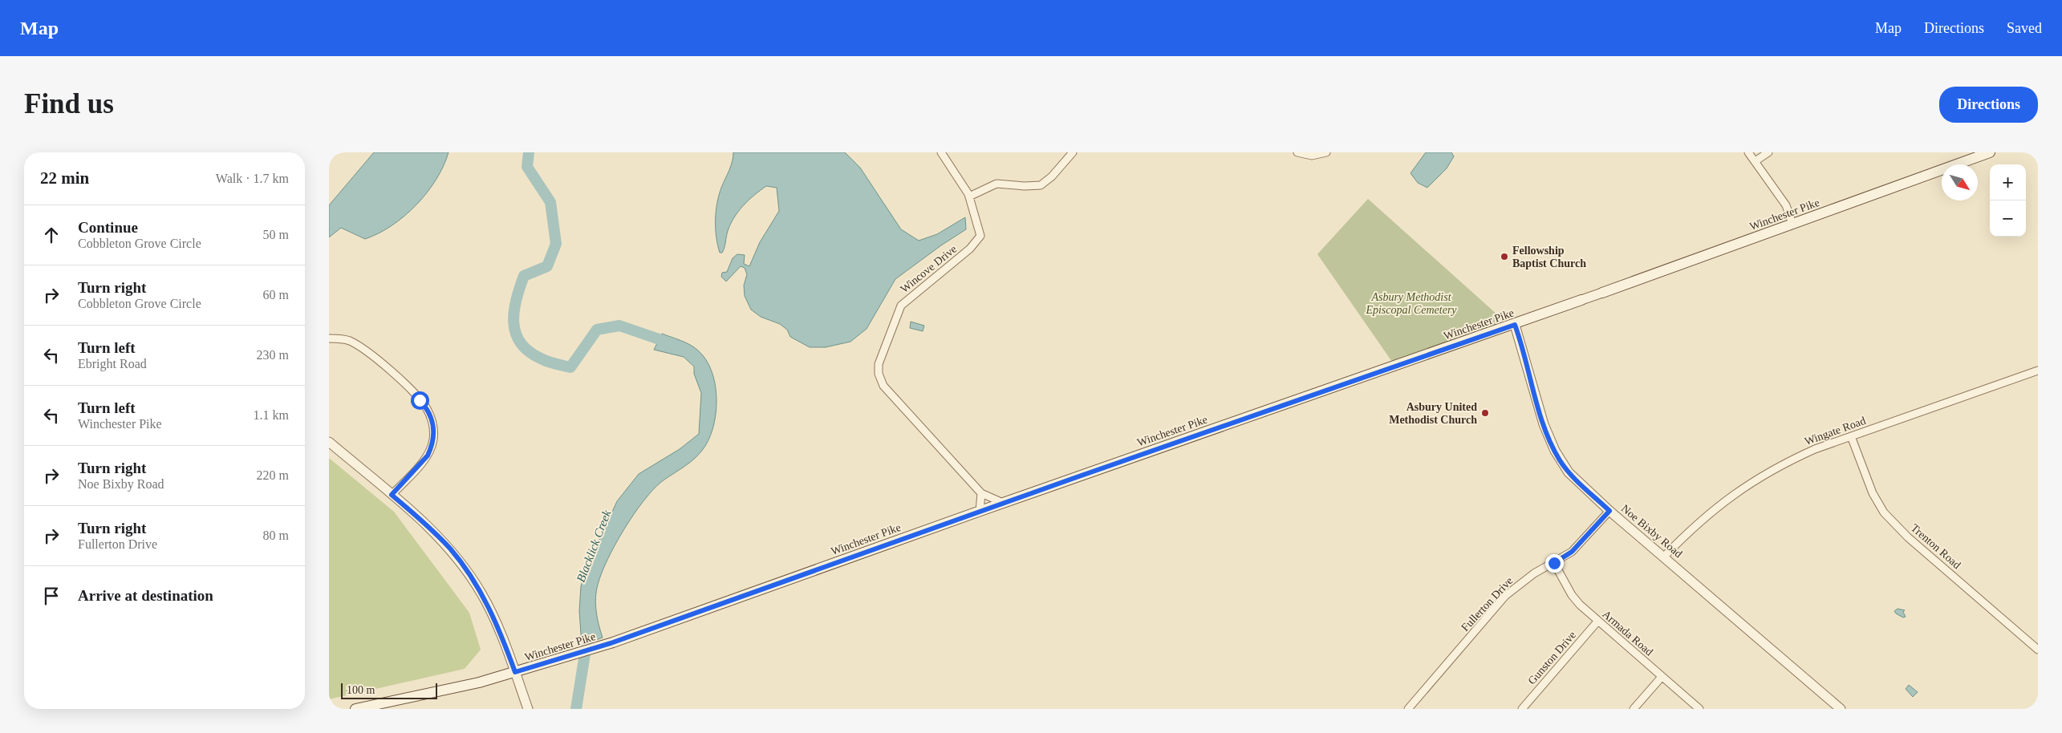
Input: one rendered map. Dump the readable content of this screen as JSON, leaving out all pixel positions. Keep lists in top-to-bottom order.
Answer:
{
  "streets": {
    "main road": ["Winchester Pike"],
    "street": [
      "Wincove Drive",
      "Wingate Road",
      "Noe Bixby Road",
      "Trenton Road",
      "Fullerton Drive",
      "Armada Road",
      "Gunston Drive"
    ]
  },
  "crossings": [
    ["Winchester Pike", "Wincove Drive"],
    ["Winchester Pike", "Noe Bixby Road"],
    ["Wingate Road", "Noe Bixby Road"],
    ["Wingate Road", "Trenton Road"],
    ["Noe Bixby Road", "Fullerton Drive"],
    ["Fullerton Drive", "Armada Road"],
    ["Armada Road", "Gunston Drive"]
  ],
  "water": ["Blacklick Creek"],
  "parks": ["Asbury Methodist Episcopal Cemetery"],
  "places": ["Fellowship Baptist Church", "Asbury United Methodist Church"],
  "scale_bar": "100 m",
  "north": "bottom right",
  "page": {
    "header": "Map",
    "nav": ["Map", "Directions", "Saved"],
    "buttons": "Directions",
    "title": "Find us",
    "heading": ["22 min", "Walk · 1.7 km"],
    "map_buttons": ["+", "−"],
    "list": [
      ["Continue", "Cobbleton Grove Circle", "50 m"],
      ["Turn right", "Cobbleton Grove Circle", "60 m"],
      ["Turn left", "Ebright Road", "230 m"],
      ["Turn left", "Winchester Pike", "1.1 km"],
      ["Turn right", "Noe Bixby Road", "220 m"],
      ["Turn right", "Fullerton Drive", "80 m"],
      "Arrive at destination"
    ],
    "scale": "100 m"
  }
}
